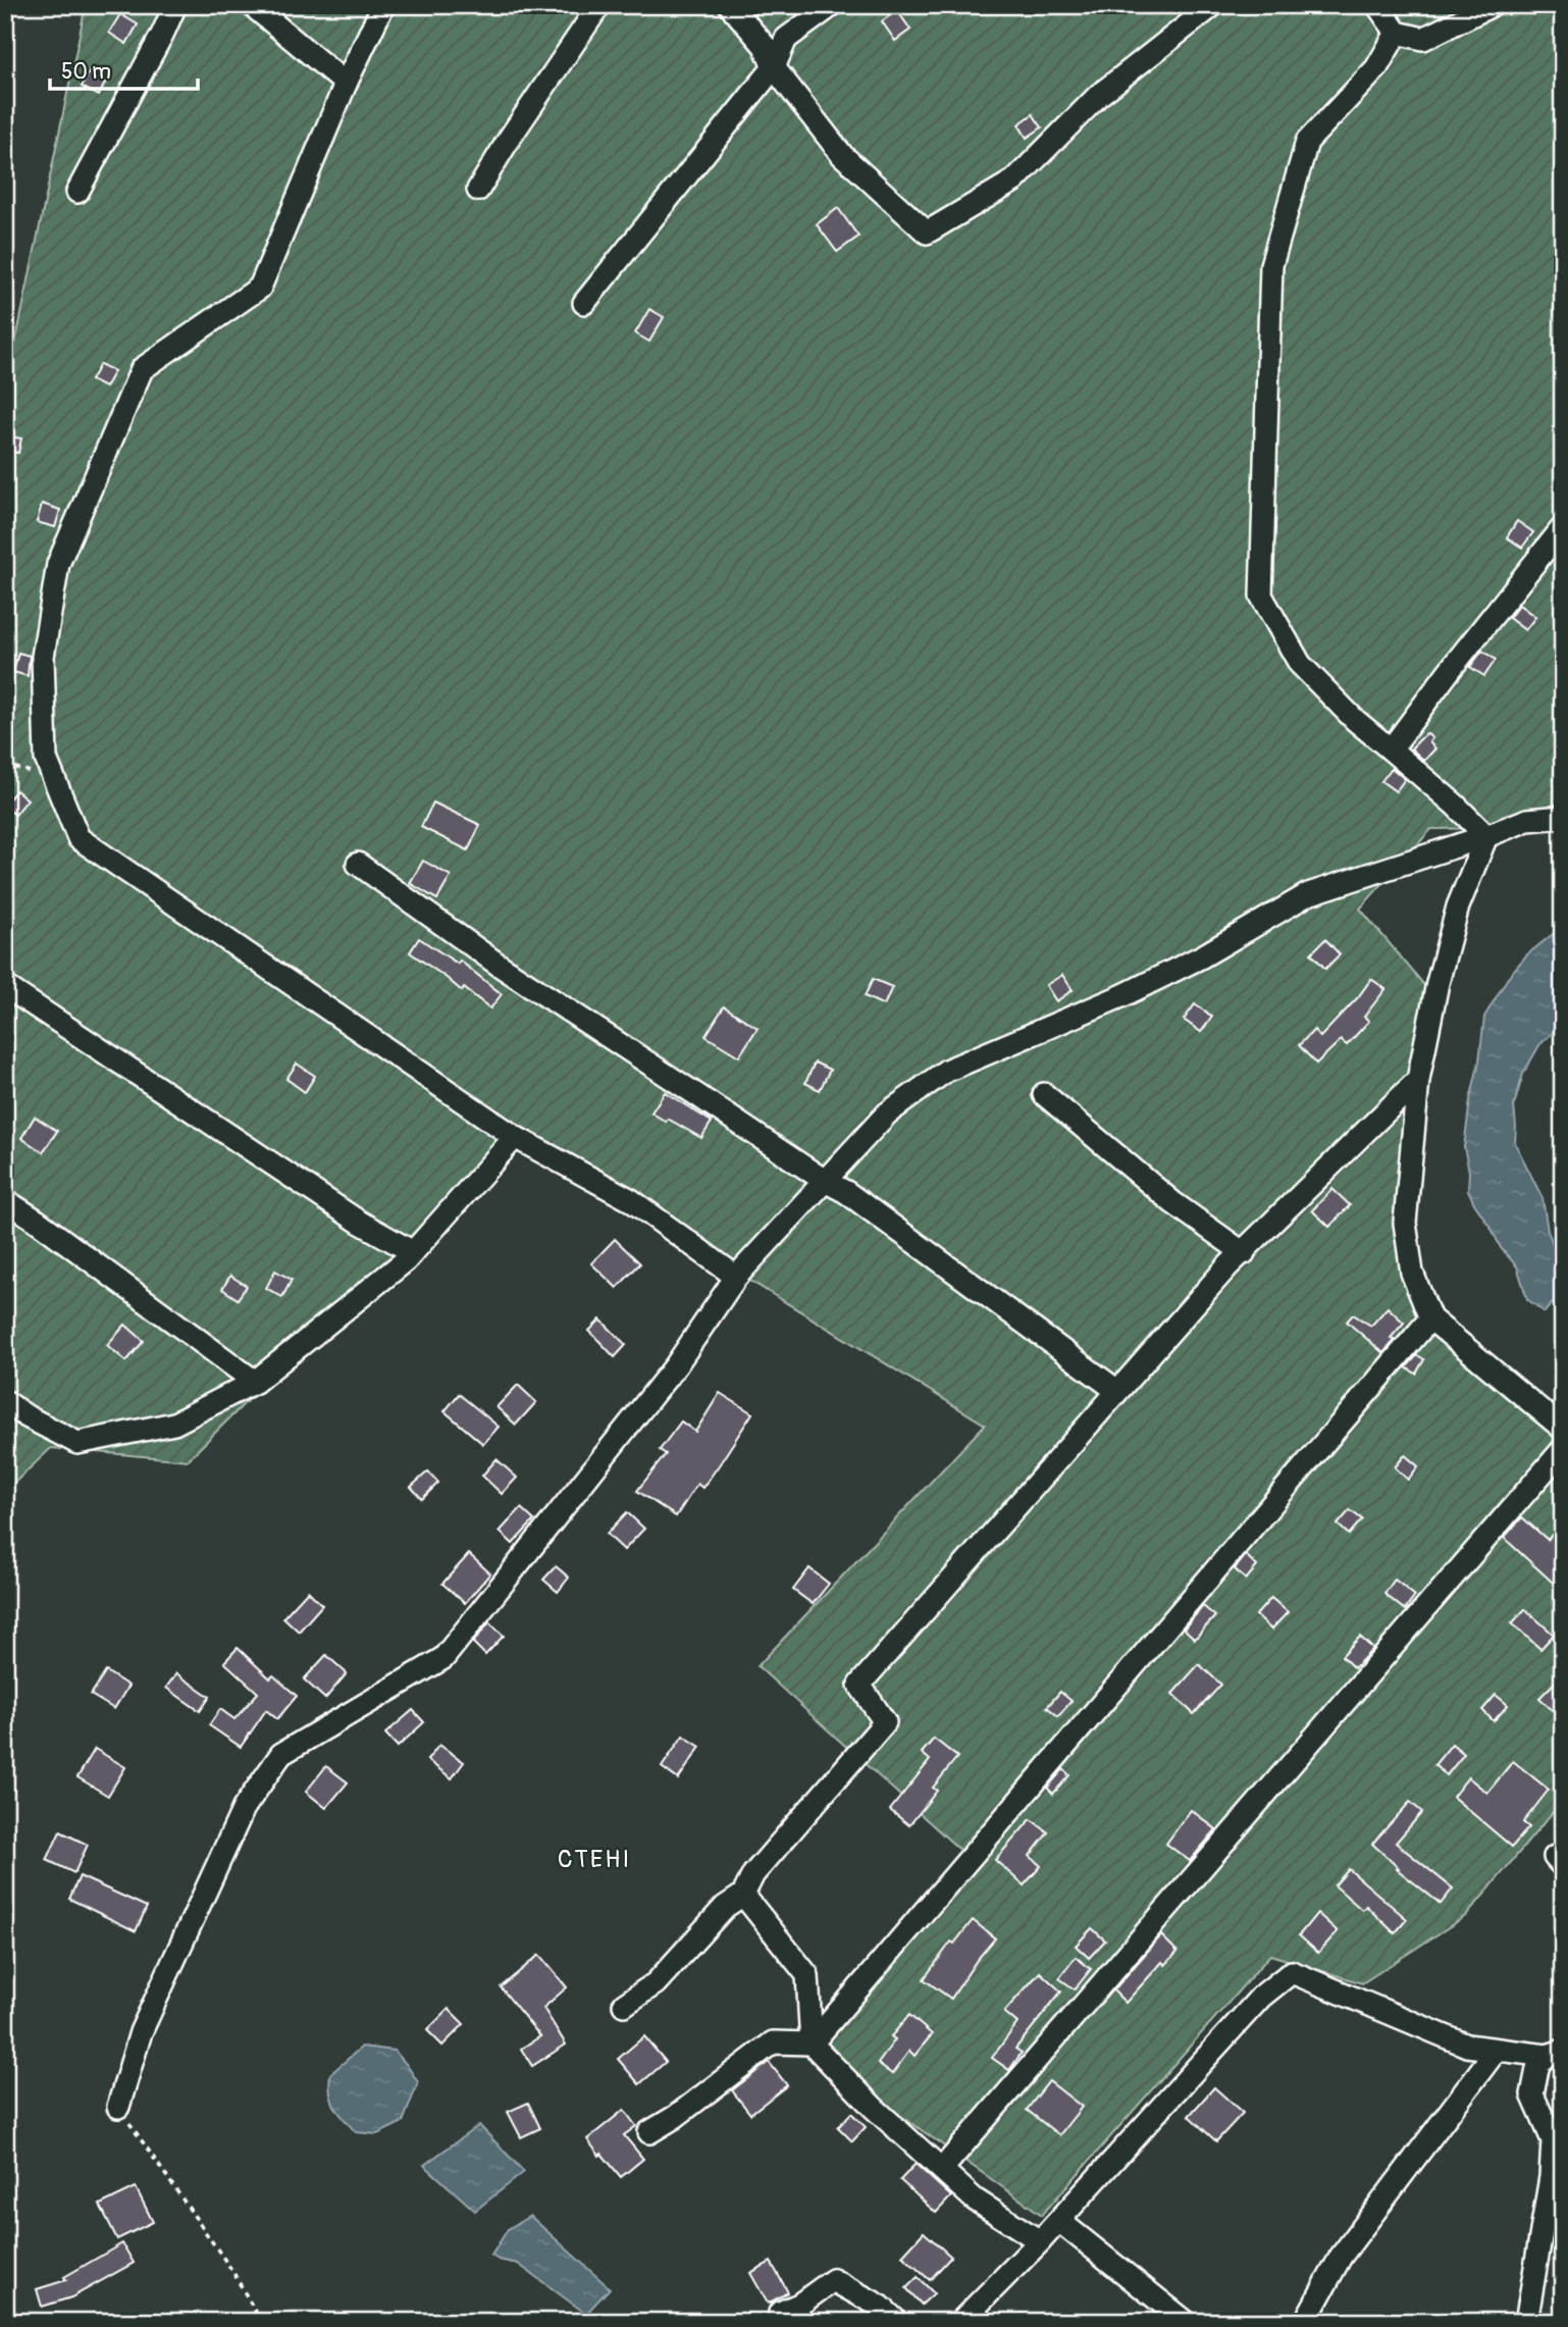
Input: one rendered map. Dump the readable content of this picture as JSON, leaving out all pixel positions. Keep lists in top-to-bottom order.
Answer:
{
  "districts": ["СТЕНІ"],
  "scale_bar": "50 m"
}
